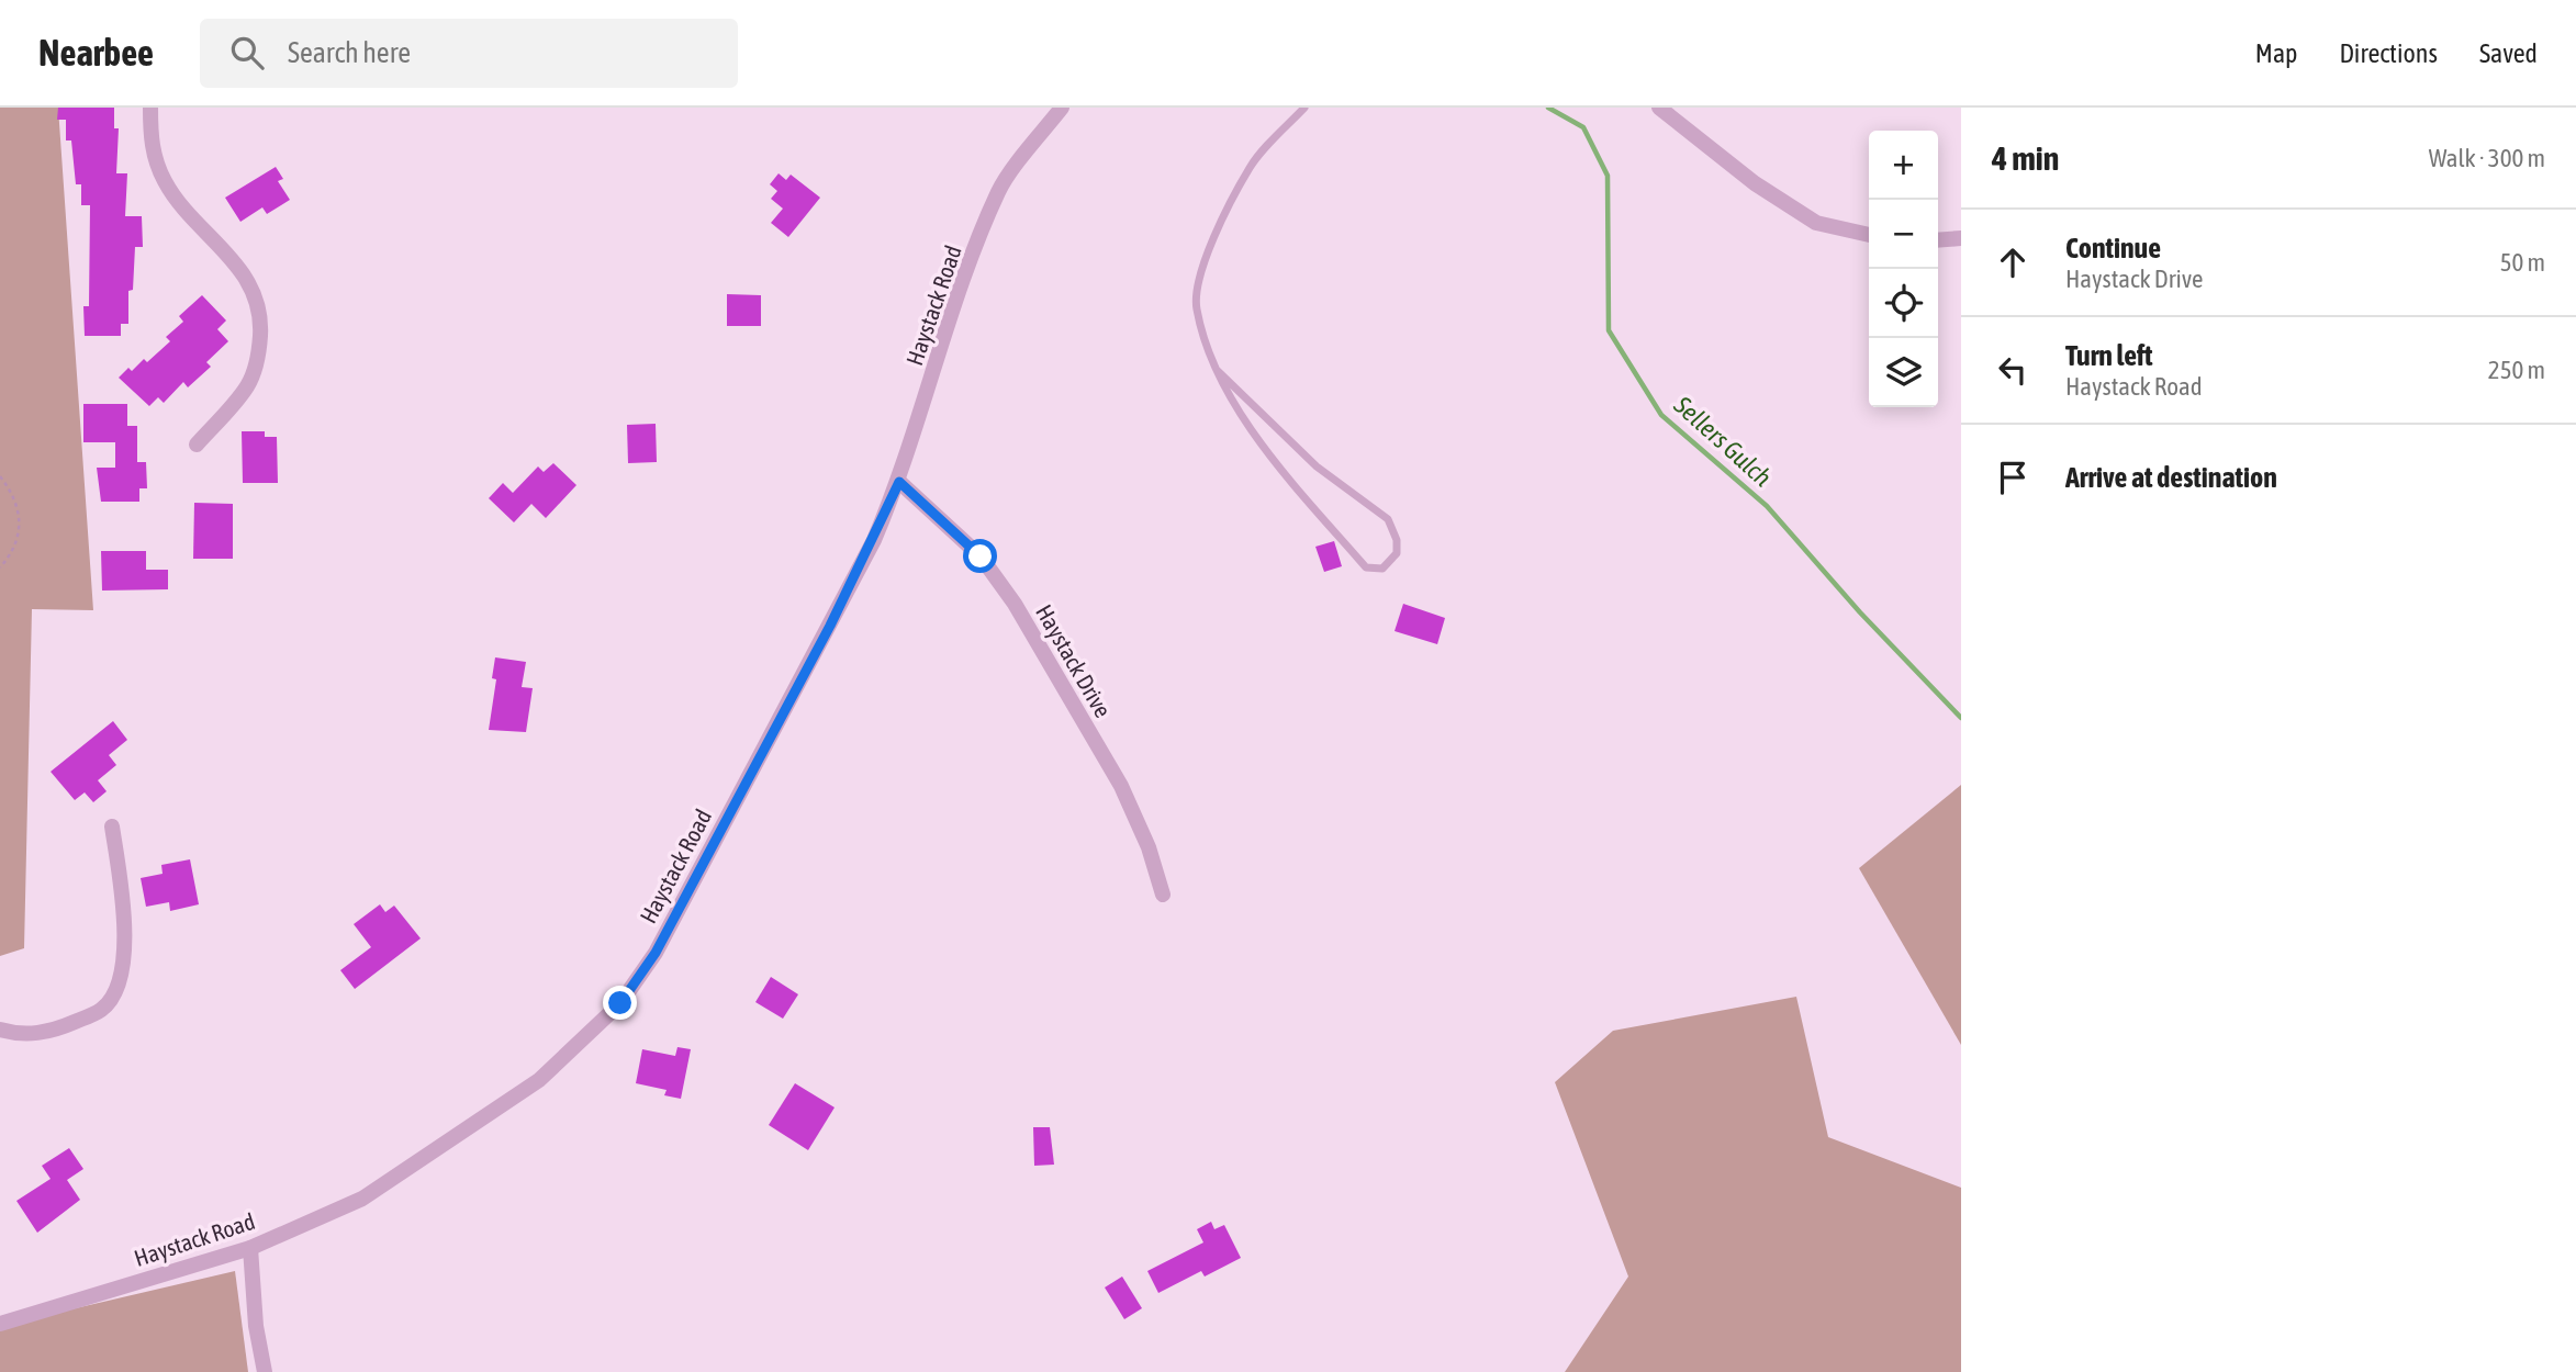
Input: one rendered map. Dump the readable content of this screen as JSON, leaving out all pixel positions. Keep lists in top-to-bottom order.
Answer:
{
  "streets": {
    "street": ["Haystack Road", "Haystack Drive"]
  },
  "crossings": [
    ["Haystack Road", "Haystack Drive"]
  ],
  "water": ["Sellers Gulch"],
  "page": {
    "header": "Nearbee",
    "search": "Search here",
    "nav": ["Map", "Directions", "Saved"],
    "heading": ["4 min", "Walk · 300 m"],
    "map_buttons": ["+", "−"],
    "list": [
      ["Continue", "Haystack Drive", "50 m"],
      ["Turn left", "Haystack Road", "250 m"],
      "Arrive at destination"
    ]
  }
}
